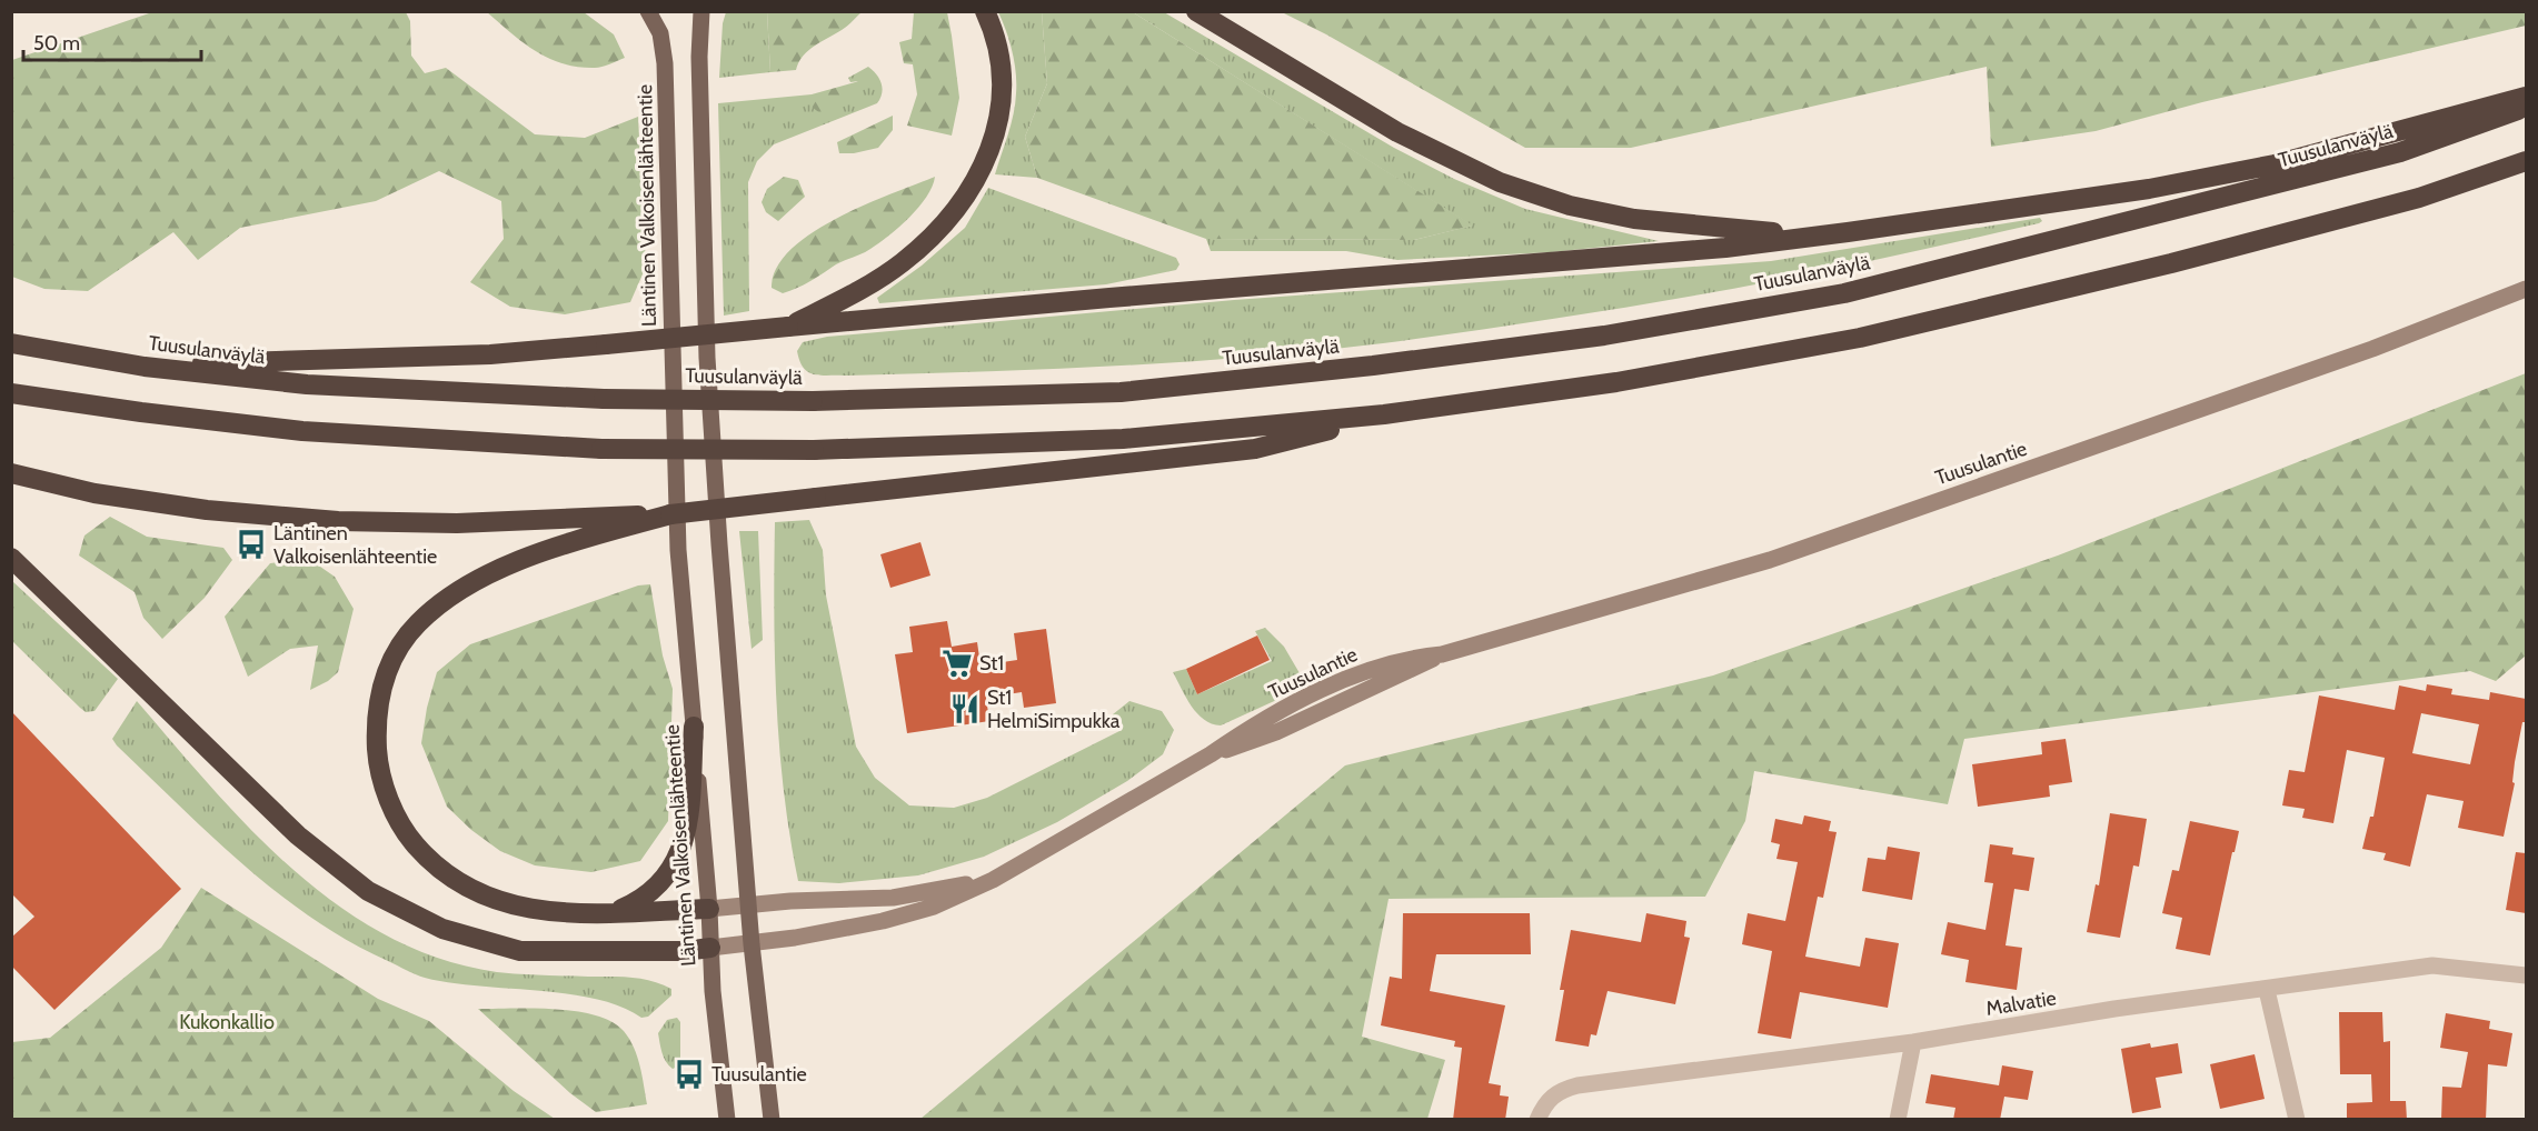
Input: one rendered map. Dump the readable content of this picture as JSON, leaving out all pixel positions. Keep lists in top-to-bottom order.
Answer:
{
  "streets": {
    "highway": ["Tuusulanväylä"],
    "main road": ["Läntinen Valkoisenlähteentie", "Tuusulantie"],
    "street": ["Malvatie"]
  },
  "crossings": [
    ["Läntinen Valkoisenlähteentie", "Tuusulantie"]
  ],
  "parks": ["Kukonkallio"],
  "places": {
    "bus stop": ["Läntinen Valkoisenlähteentie", "Tuusulantie"],
    "supermarket": ["St1"],
    "restaurant": ["St1 HelmiSimpukka"]
  },
  "scale_bar": "50 m"
}
